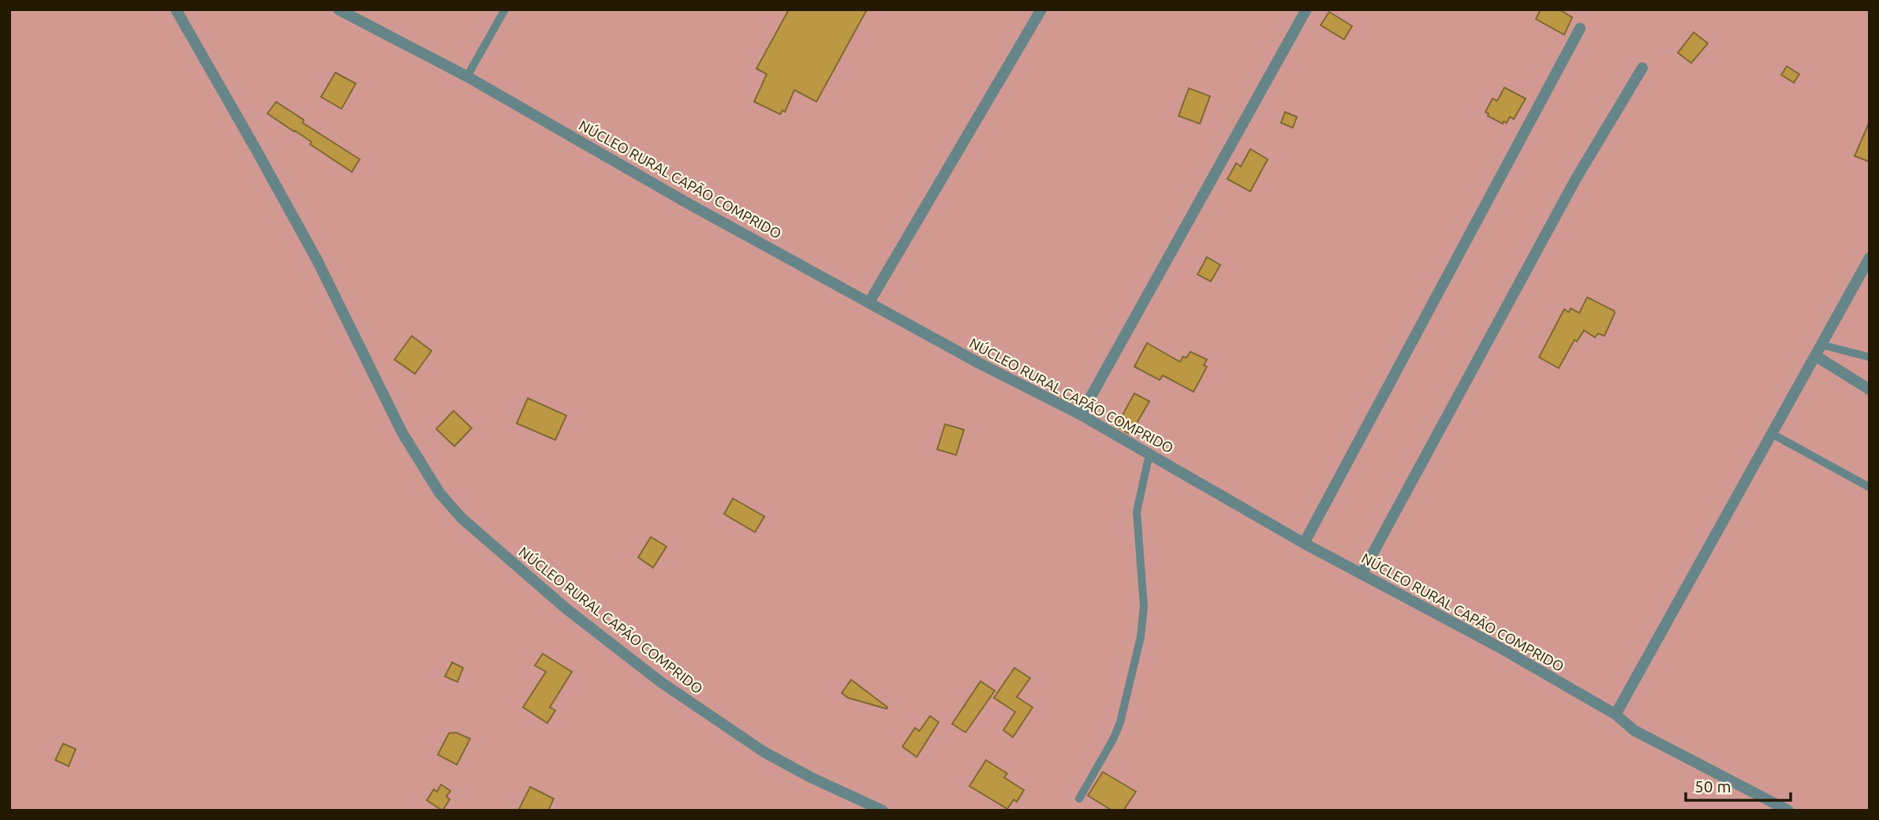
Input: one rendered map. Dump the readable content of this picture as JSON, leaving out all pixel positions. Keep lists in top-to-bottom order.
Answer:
{
  "streets": {
    "street": ["NÚCLEO RURAL CAPÃO COMPRIDO"]
  },
  "scale_bar": "50 m"
}
